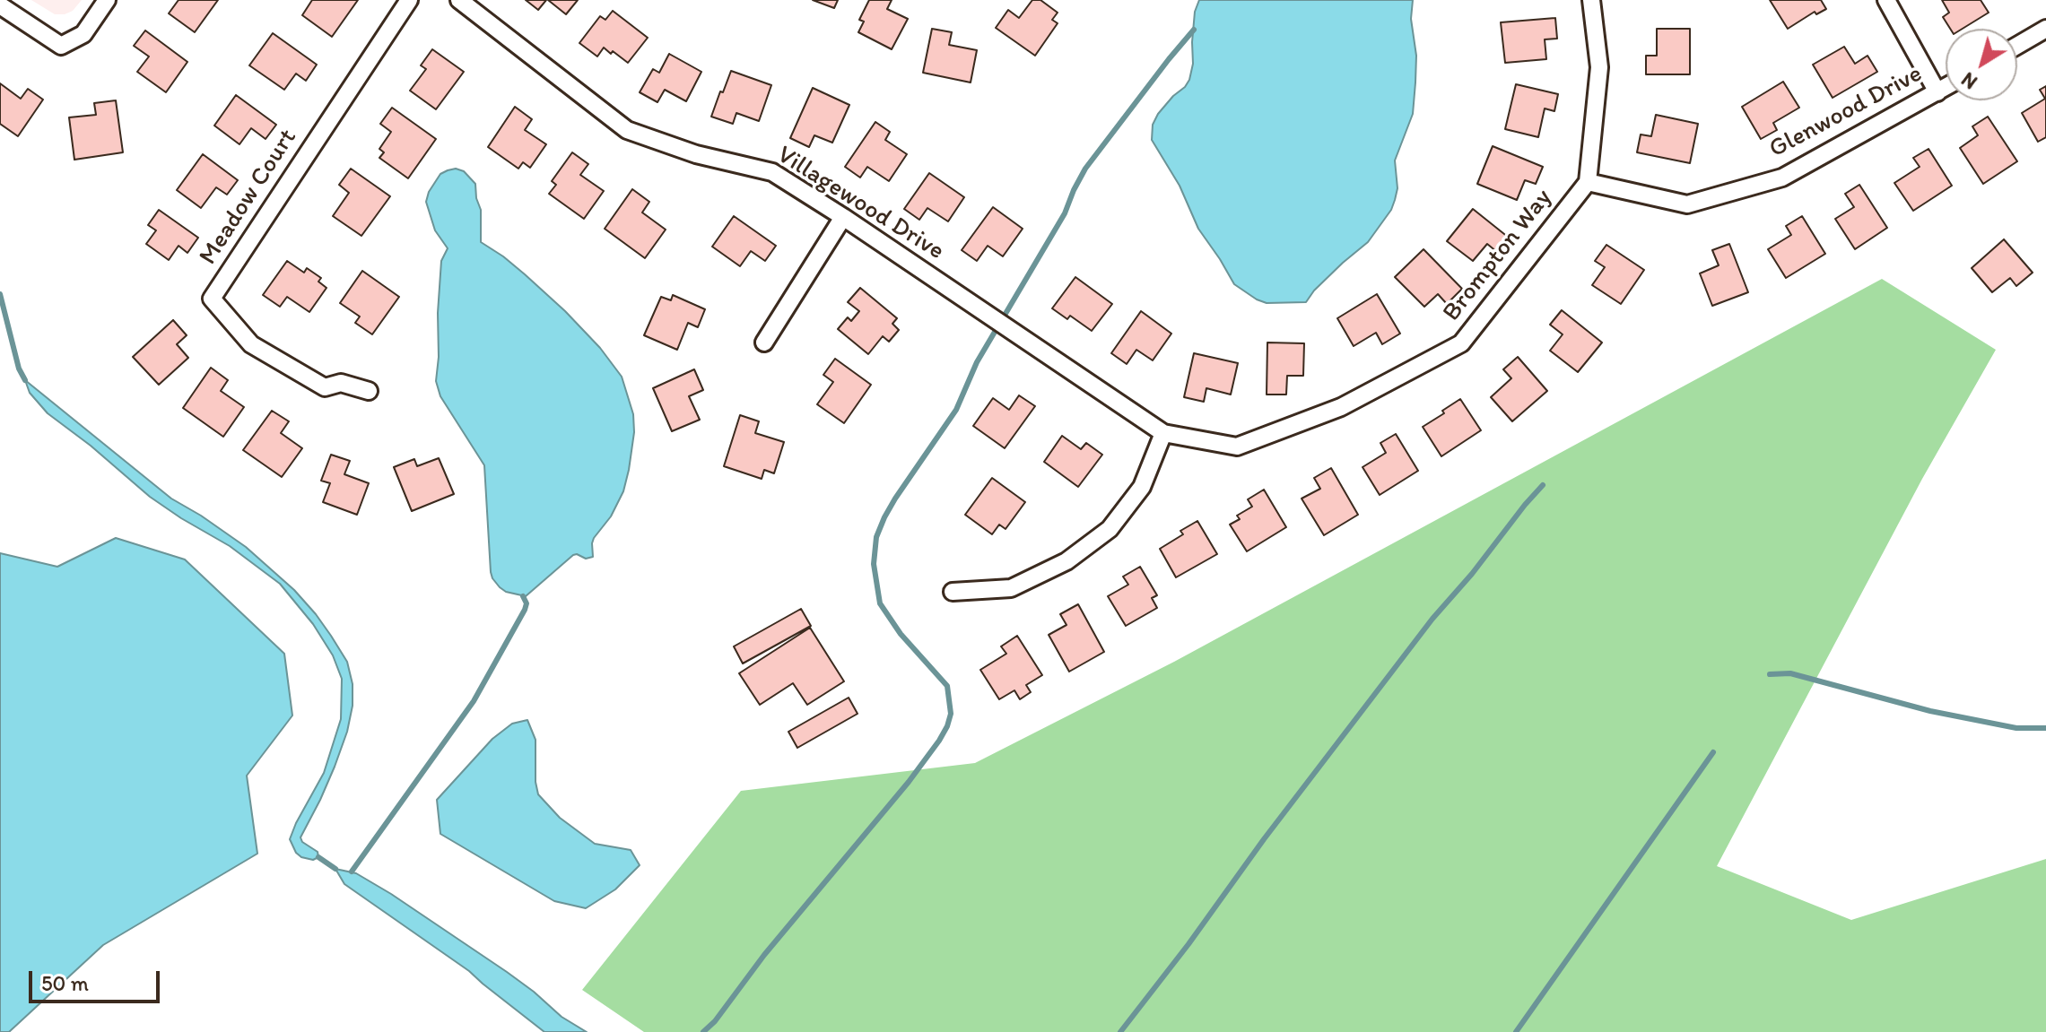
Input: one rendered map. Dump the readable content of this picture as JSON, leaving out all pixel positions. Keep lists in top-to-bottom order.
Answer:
{
  "streets": {
    "street": [
      "Glenwood Drive",
      "Meadow Court",
      "Villagewood Drive",
      "Brompton Way"
    ]
  },
  "crossings": [
    ["Glenwood Drive", "Brompton Way"],
    ["Villagewood Drive", "Brompton Way"]
  ],
  "scale_bar": "50 m",
  "north": "bottom left"
}
